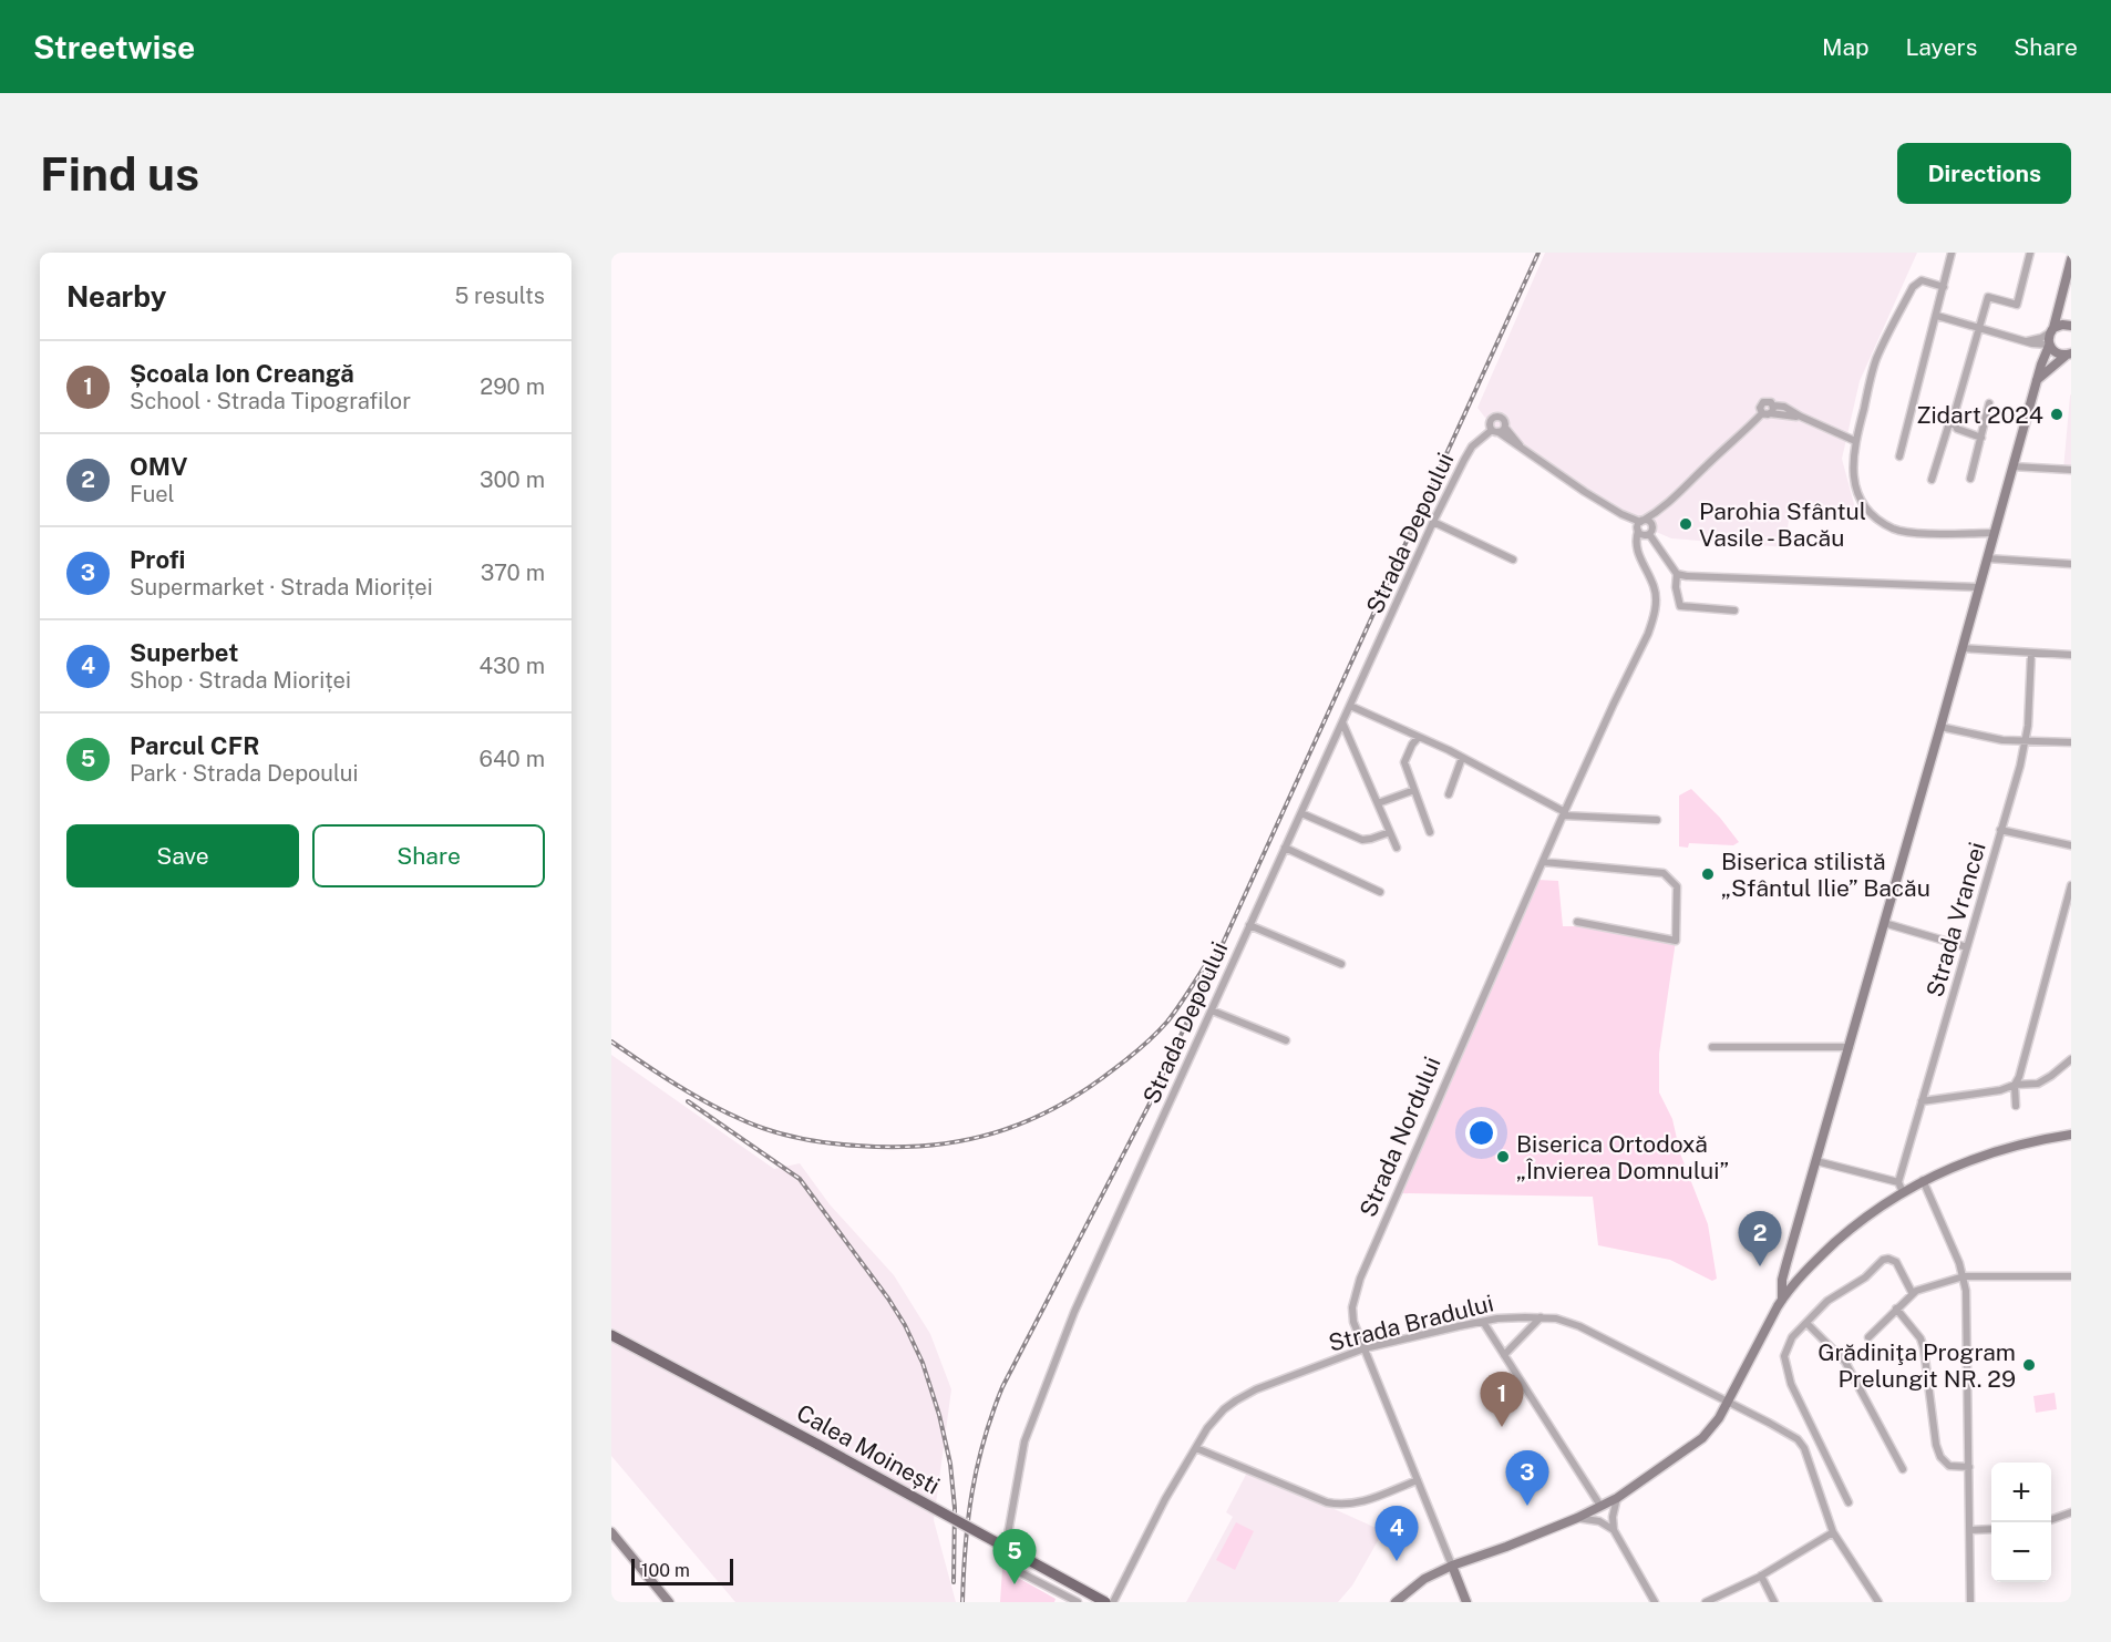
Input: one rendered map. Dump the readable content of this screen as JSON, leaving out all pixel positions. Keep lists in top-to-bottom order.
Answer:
{
  "streets": {
    "main road": ["Calea Moinești"],
    "street": [
      "Strada Depoului",
      "Strada Vrancei",
      "Strada Nordului",
      "Strada Bradului"
    ]
  },
  "crossings": [
    ["Strada Depoului", "Strada Nordului"],
    ["Strada Nordului", "Strada Bradului"]
  ],
  "places": [
    "Zidart 2024",
    "Parohia Sfântul Vasile - Bacău",
    "Biserica stilistă „Sfântul Ilie” Bacău",
    "Biserica Ortodoxă „Învierea Domnului”",
    "Grădiniţa Program Prelungit NR. 29"
  ],
  "scale_bar": "100 m",
  "page": {
    "header": "Streetwise",
    "nav": ["Map", "Layers", "Share"],
    "buttons": [
      "Directions",
      ["Save", "Share"]
    ],
    "title": "Find us",
    "heading": ["Nearby", "5 results"],
    "list": [
      {
        "mark": "1",
        "name": "Școala Ion Creangă",
        "note": "School · Strada Tipografilor",
        "value": "290 m"
      },
      {
        "mark": "2",
        "name": "OMV",
        "note": "Fuel",
        "value": "300 m"
      },
      {
        "mark": "3",
        "name": "Profi",
        "note": "Supermarket · Strada Mioriței",
        "value": "370 m"
      },
      {
        "mark": "4",
        "name": "Superbet",
        "note": "Shop · Strada Mioriței",
        "value": "430 m"
      },
      {
        "mark": "5",
        "name": "Parcul CFR",
        "note": "Park · Strada Depoului",
        "value": "640 m"
      }
    ],
    "pins": [
      "2",
      "1",
      "3",
      "4",
      "5"
    ],
    "map_buttons": ["+", "−"],
    "scale": "100 m"
  }
}
